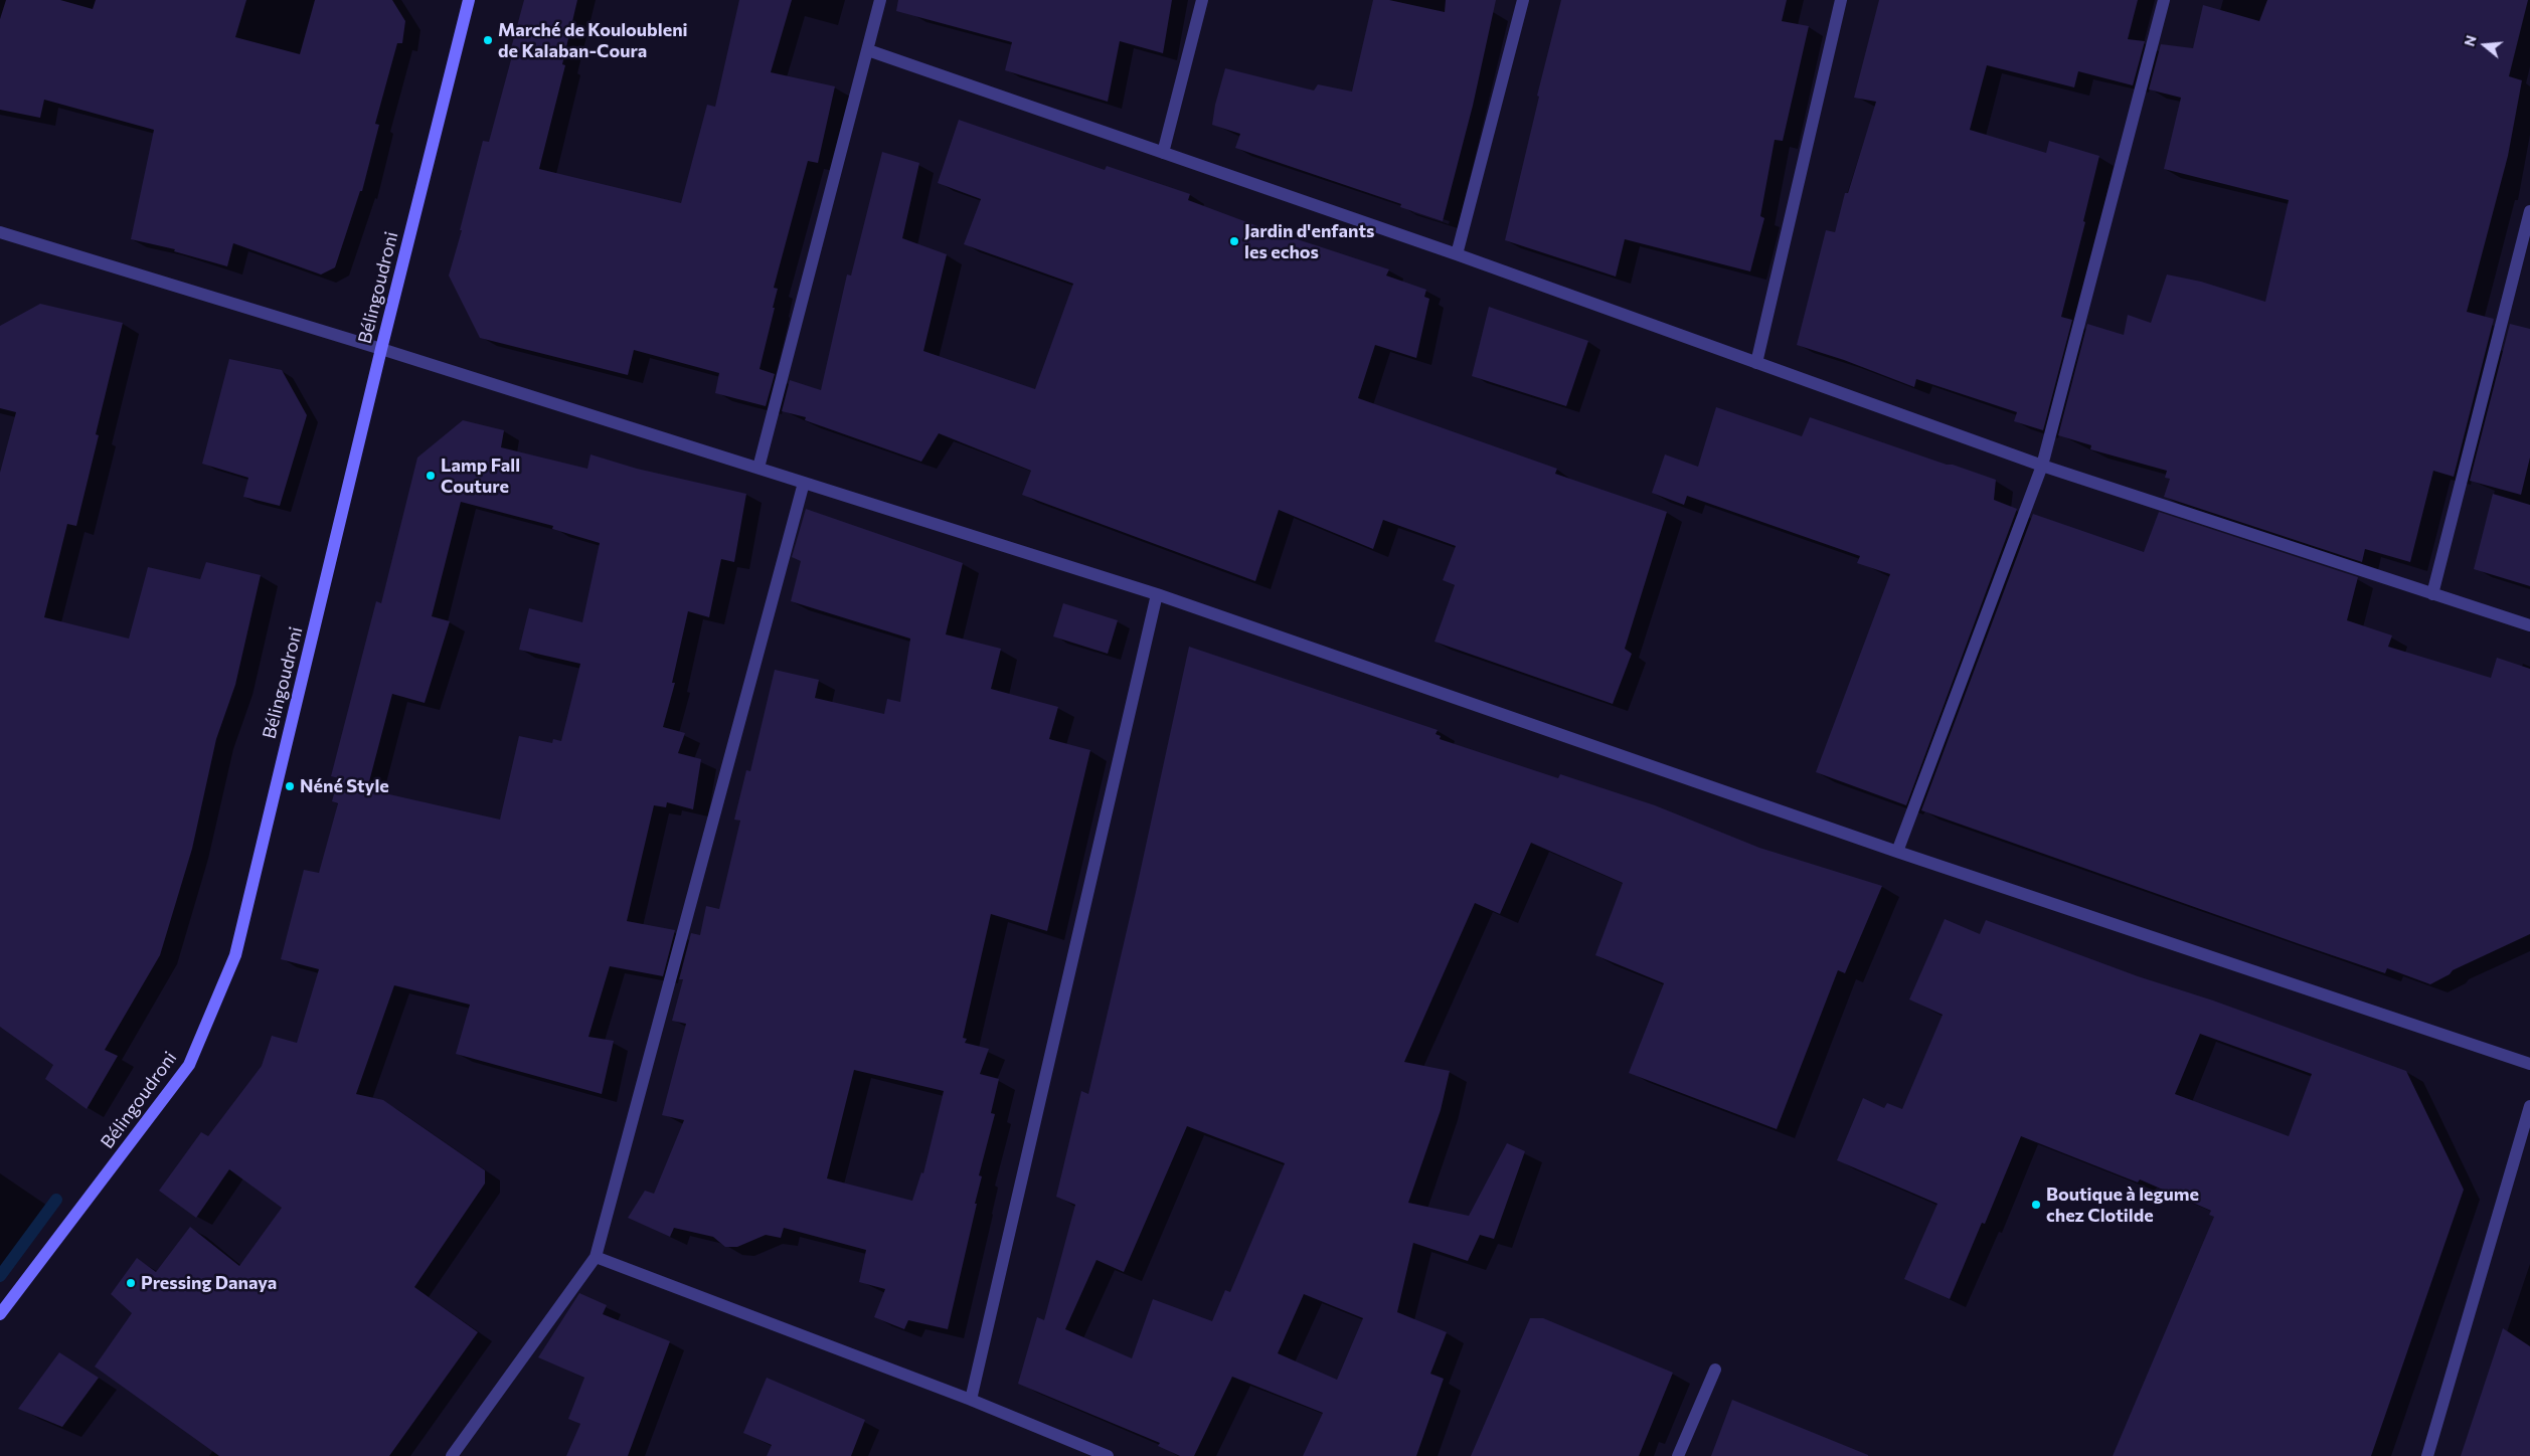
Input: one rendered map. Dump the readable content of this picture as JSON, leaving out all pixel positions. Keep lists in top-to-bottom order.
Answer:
{
  "streets": {
    "street": ["Bélingoudroni"]
  },
  "places": [
    "Marché de Kouloubleni de Kalaban-Coura",
    "Jardin d'enfants les echos",
    "Lamp Fall Couture",
    "Néné Style",
    "Boutique à legume chez Clotilde",
    "Pressing Danaya"
  ],
  "north": "left"
}
